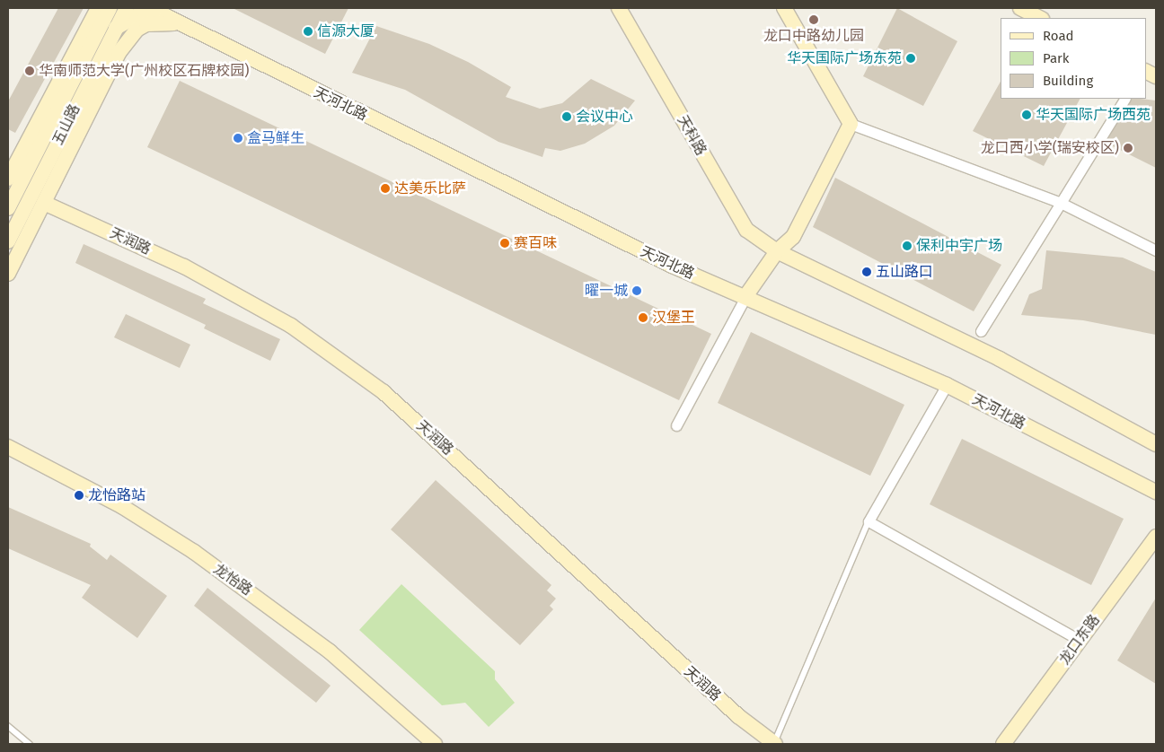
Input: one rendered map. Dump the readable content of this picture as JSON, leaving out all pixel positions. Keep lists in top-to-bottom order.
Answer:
{
  "streets": {
    "street": [
      "天河北路",
      "五山路",
      "天科路",
      "天润路",
      "龙怡路",
      "龙口东路"
    ]
  },
  "crossings": [
    ["天河北路", "五山路"]
  ],
  "places": [
    "龙口中路幼儿园",
    "信源大厦",
    "华天国际广场东苑",
    "华南师范大学(广州校区石牌校园)",
    "华天国际广场西苑",
    "会议中心",
    "盒马鲜生",
    "龙口西小学(瑞安校区)",
    "达美乐比萨",
    "赛百味",
    "保利中宇广场",
    "五山路口",
    "曜一城",
    "汉堡王",
    "龙怡路站"
  ],
  "legend": ["Road", "Park", "Building"]
}
